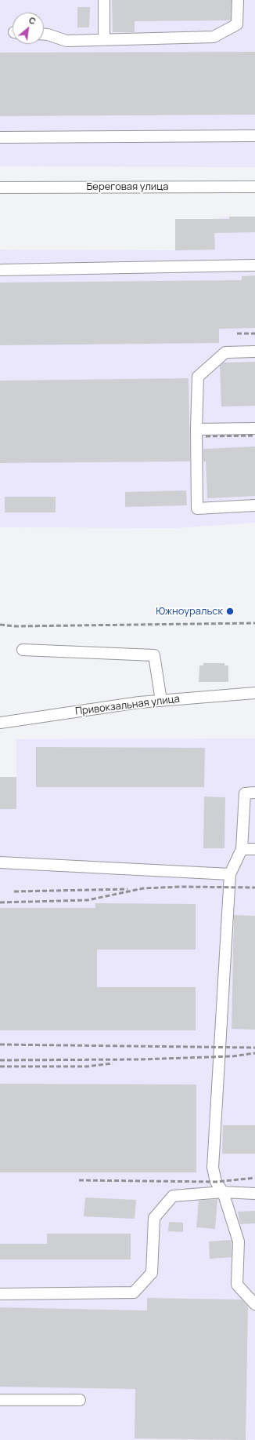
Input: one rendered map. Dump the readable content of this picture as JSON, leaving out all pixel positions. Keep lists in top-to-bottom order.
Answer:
{
  "streets": {
    "street": ["Береговая улица", "Привокзальная улица"]
  },
  "places": ["Южноуральск"],
  "north": "top right"
}
